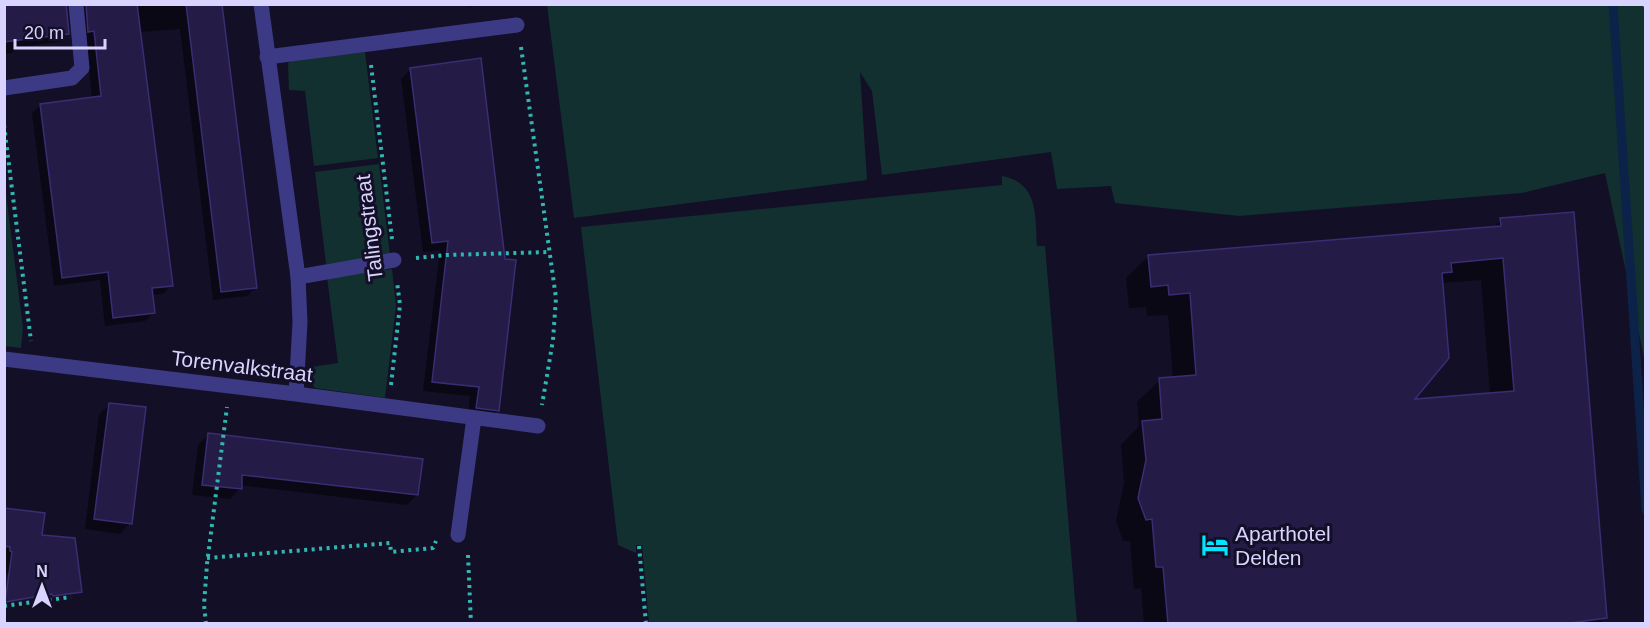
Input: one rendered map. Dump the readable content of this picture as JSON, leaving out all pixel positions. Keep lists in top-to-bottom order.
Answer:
{
  "streets": {
    "street": ["Torenvalkstraat"],
    "path": ["Talingstraat"]
  },
  "crossings": [
    ["Talingstraat", "Torenvalkstraat"]
  ],
  "places": {
    "hotel": ["Aparthotel Delden"]
  },
  "scale_bar": "20 m",
  "north": "top"
}
